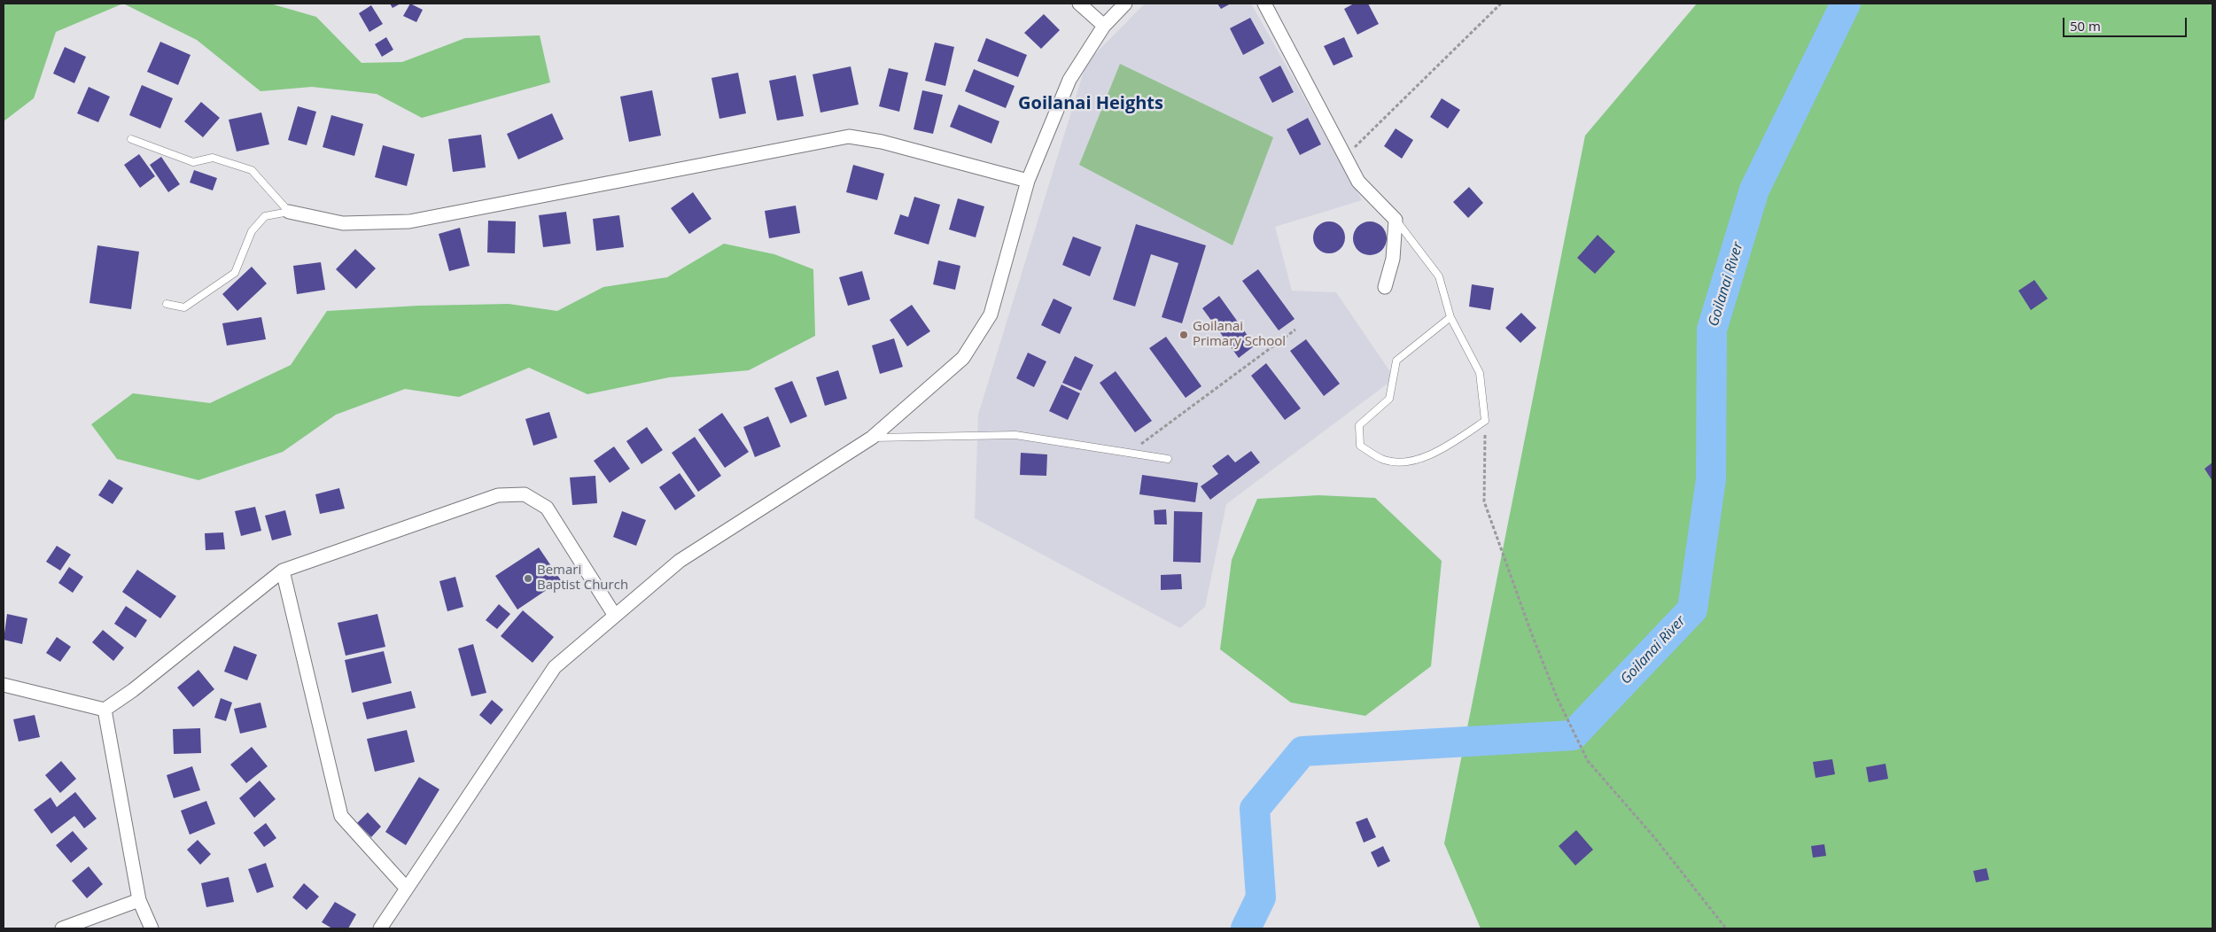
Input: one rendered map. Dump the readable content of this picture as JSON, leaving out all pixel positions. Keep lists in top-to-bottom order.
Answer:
{
  "districts": ["Goilanai Heights"],
  "water": ["Goilanai River"],
  "places": ["Goilanai Primary School", "Bemari Baptist Church"],
  "scale_bar": "50 m"
}
